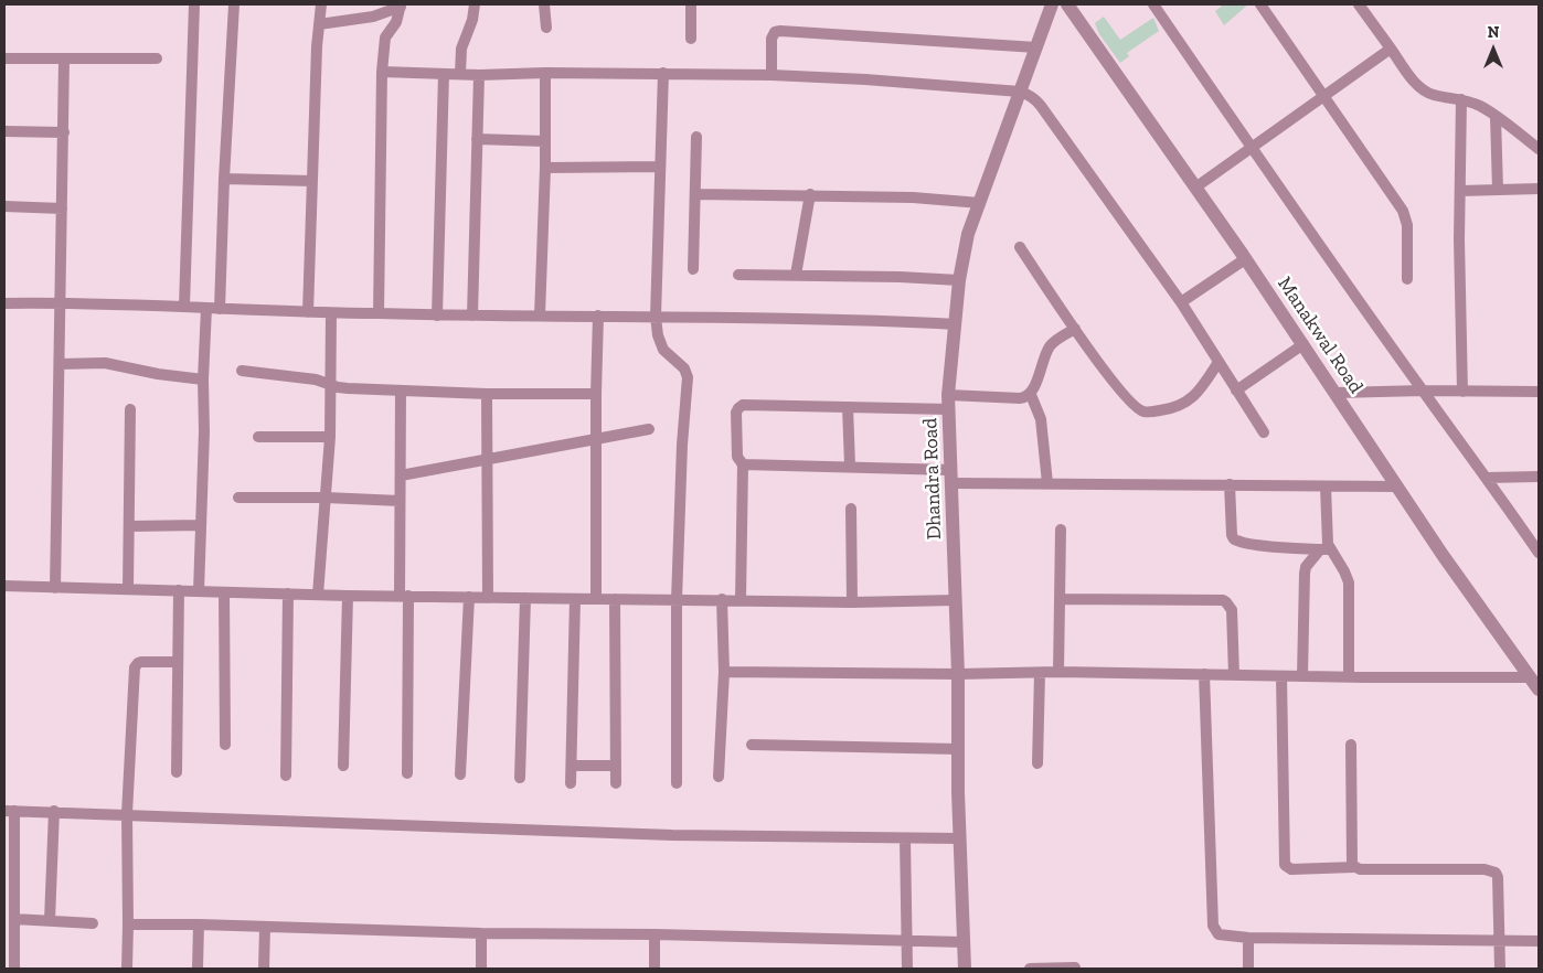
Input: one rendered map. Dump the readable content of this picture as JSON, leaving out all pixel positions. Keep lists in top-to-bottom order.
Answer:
{
  "streets": {
    "street": ["Manakwal Road", "Dhandra Road"]
  },
  "north": "top"
}
